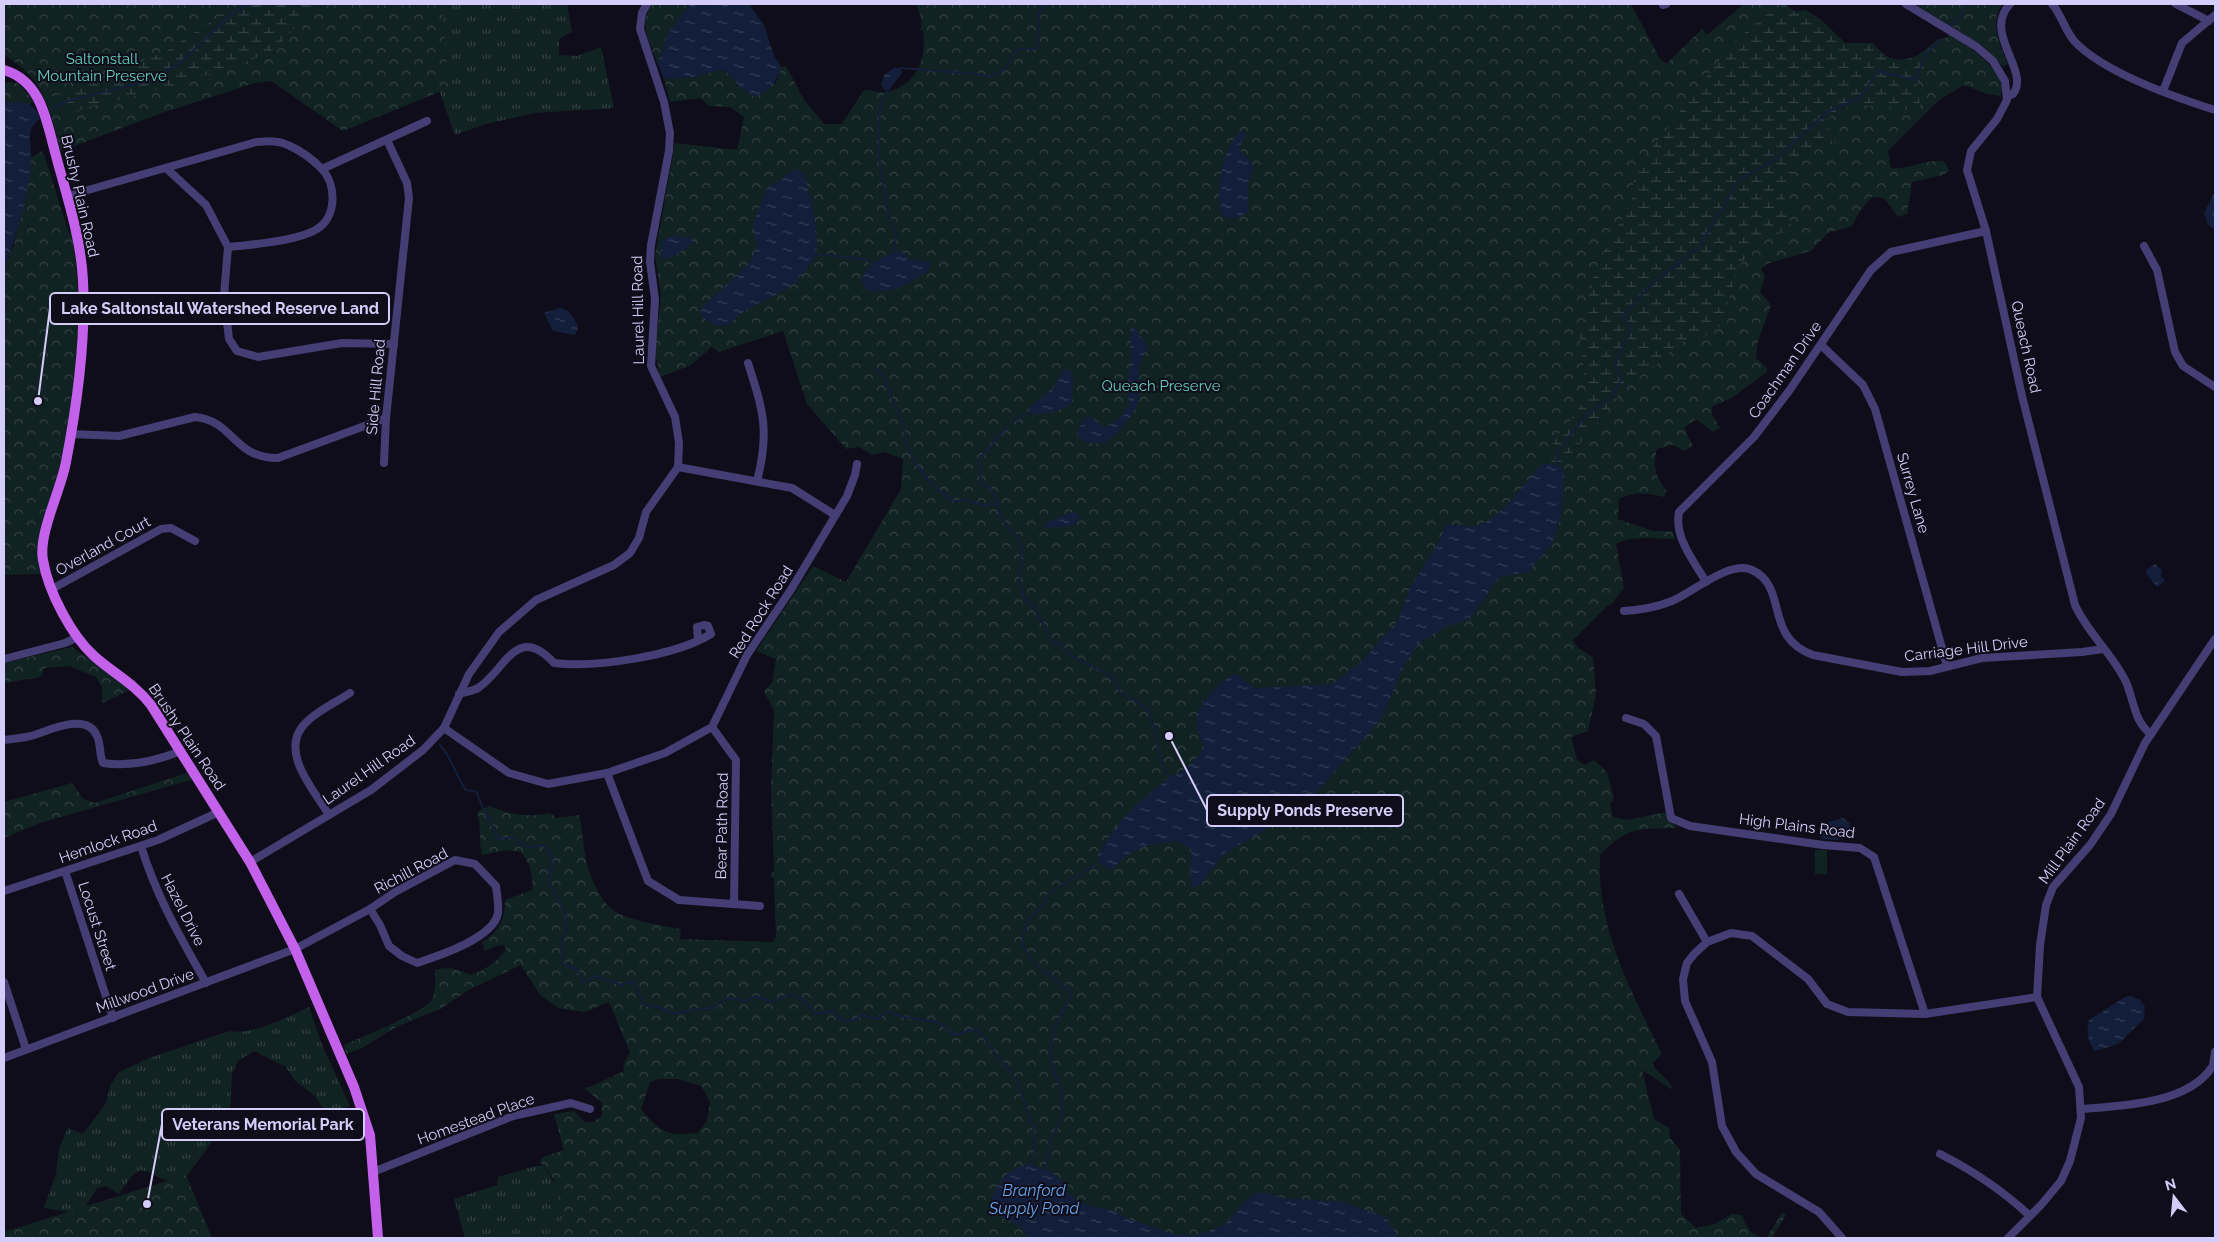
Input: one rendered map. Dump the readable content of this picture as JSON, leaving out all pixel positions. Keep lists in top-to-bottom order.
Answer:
{
  "streets": {
    "main road": ["Brushy Plain Road"],
    "street": [
      "Laurel Hill Road",
      "Queach Road",
      "Coachman Drive",
      "Side Hill Road",
      "Surrey Lane",
      "Overland Court",
      "Red Rock Road",
      "Carriage Hill Drive",
      "Bear Path Road",
      "High Plains Road",
      "Mill Plain Road",
      "Hemlock Road",
      "Richill Road",
      "Hazel Drive",
      "Locust Street",
      "Millwood Drive",
      "Homestead Place"
    ]
  },
  "crossings": [
    ["Brushy Plain Road", "Laurel Hill Road"],
    ["Brushy Plain Road", "Overland Court"],
    ["Brushy Plain Road", "Hemlock Road"],
    ["Brushy Plain Road", "Richill Road"],
    ["Brushy Plain Road", "Millwood Drive"],
    ["Brushy Plain Road", "Homestead Place"],
    ["Queach Road", "Coachman Drive"],
    ["Queach Road", "Carriage Hill Drive"],
    ["Queach Road", "Mill Plain Road"],
    ["Coachman Drive", "Surrey Lane"],
    ["Coachman Drive", "Carriage Hill Drive"],
    ["Surrey Lane", "Carriage Hill Drive"],
    ["Red Rock Road", "Bear Path Road"],
    ["Hemlock Road", "Hazel Drive"],
    ["Hemlock Road", "Locust Street"],
    ["Richill Road", "Millwood Drive"],
    ["Hazel Drive", "Millwood Drive"],
    ["Locust Street", "Millwood Drive"]
  ],
  "water": ["Branford Supply Pond"],
  "parks": ["Saltonstall Mountain Preserve", "Queach Preserve"],
  "places": ["Lake Saltonstall Watershed Reserve Land", "Supply Ponds Preserve", "Veterans Memorial Park"],
  "north": "top"
}
